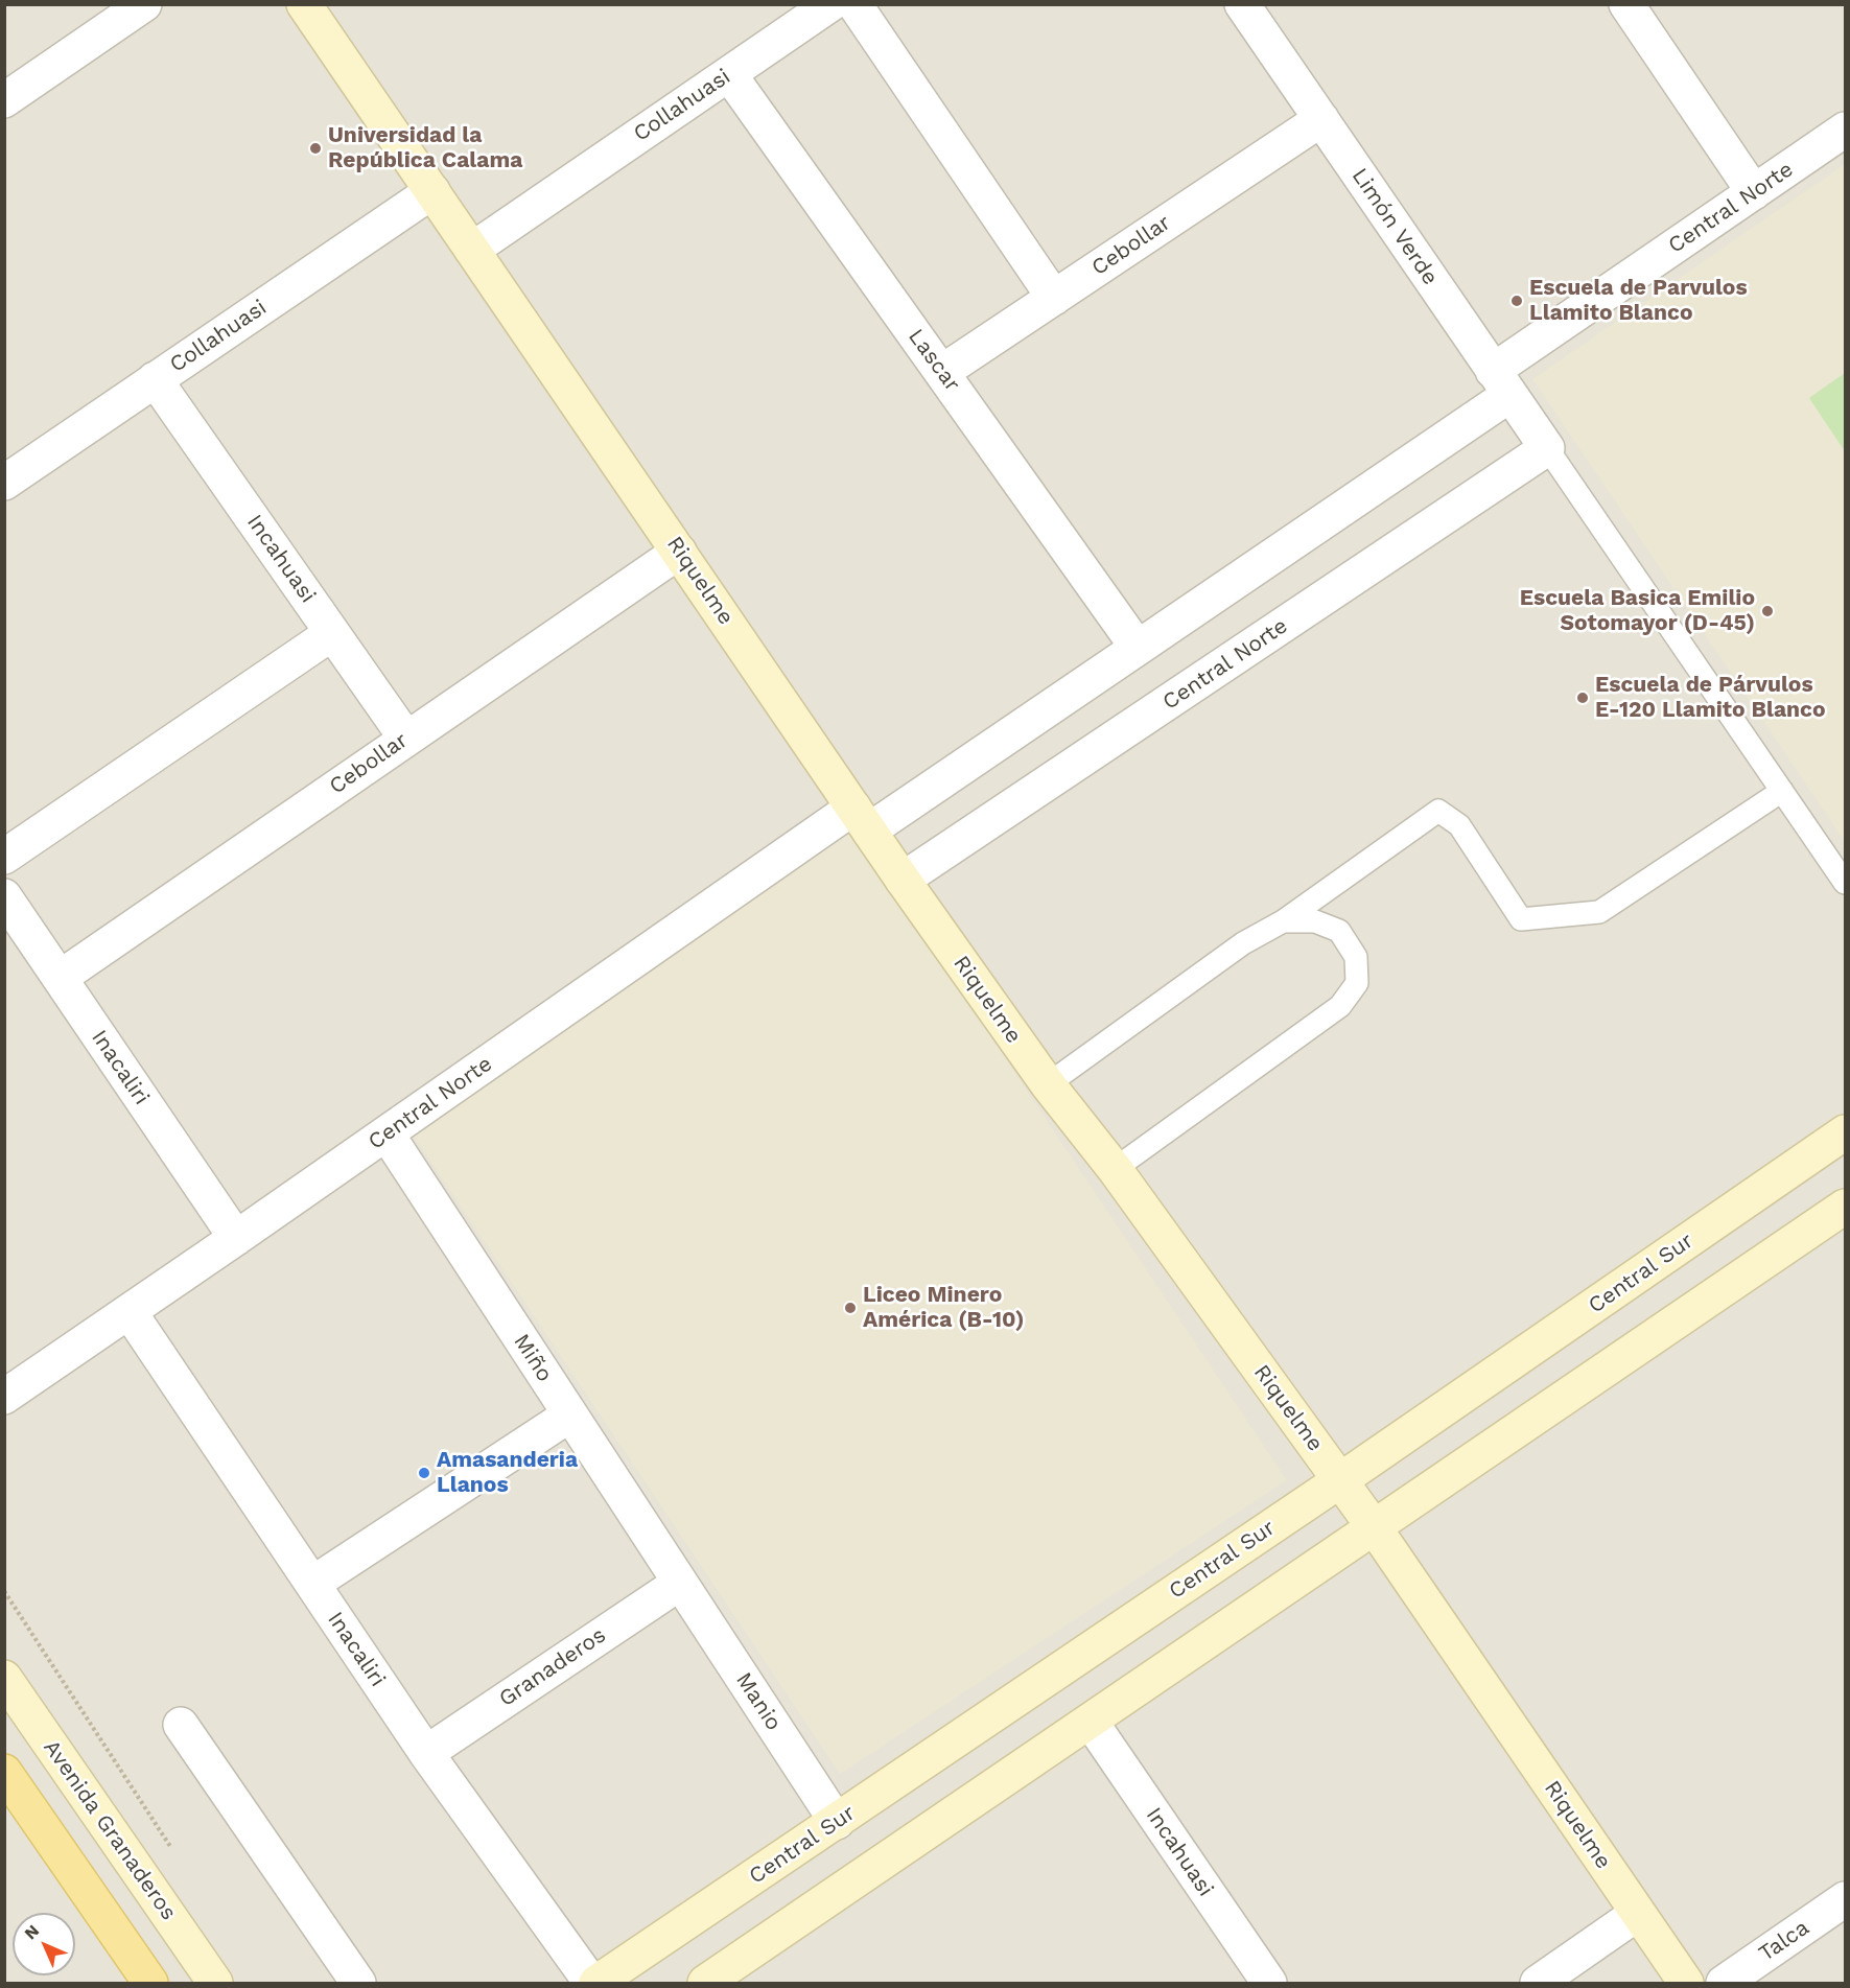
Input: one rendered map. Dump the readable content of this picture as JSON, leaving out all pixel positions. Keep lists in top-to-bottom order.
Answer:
{
  "streets": {
    "street": [
      "Collahuasi",
      "Central Norte",
      "Limón Verde",
      "Cebollar",
      "Lascar",
      "Incahuasi",
      "Riquelme",
      "Inacaliri",
      "Central Sur",
      "Miño",
      "Granaderos",
      "Manio",
      "Avenida Granaderos",
      "Talca"
    ]
  },
  "crossings": [
    ["Collahuasi", "Lascar"],
    ["Collahuasi", "Incahuasi"],
    ["Collahuasi", "Riquelme"],
    ["Central Norte", "Limón Verde"],
    ["Central Norte", "Lascar"],
    ["Central Norte", "Riquelme"],
    ["Central Norte", "Inacaliri"],
    ["Central Norte", "Miño"],
    ["Limón Verde", "Cebollar"],
    ["Cebollar", "Lascar"],
    ["Cebollar", "Incahuasi"],
    ["Cebollar", "Riquelme"],
    ["Cebollar", "Inacaliri"],
    ["Riquelme", "Central Sur"],
    ["Inacaliri", "Granaderos"],
    ["Central Sur", "Manio"],
    ["Miño", "Granaderos"],
    ["Miño", "Manio"],
    ["Granaderos", "Manio"]
  ],
  "places": [
    "Universidad la República Calama",
    "Escuela de Parvulos Llamito Blanco",
    "Escuela Basica Emilio Sotomayor (D-45)",
    "Escuela de Párvulos E-120 Llamito Blanco",
    "Liceo Minero América (B-10)",
    "Amasanderia Llanos"
  ],
  "north": "top left"
}
